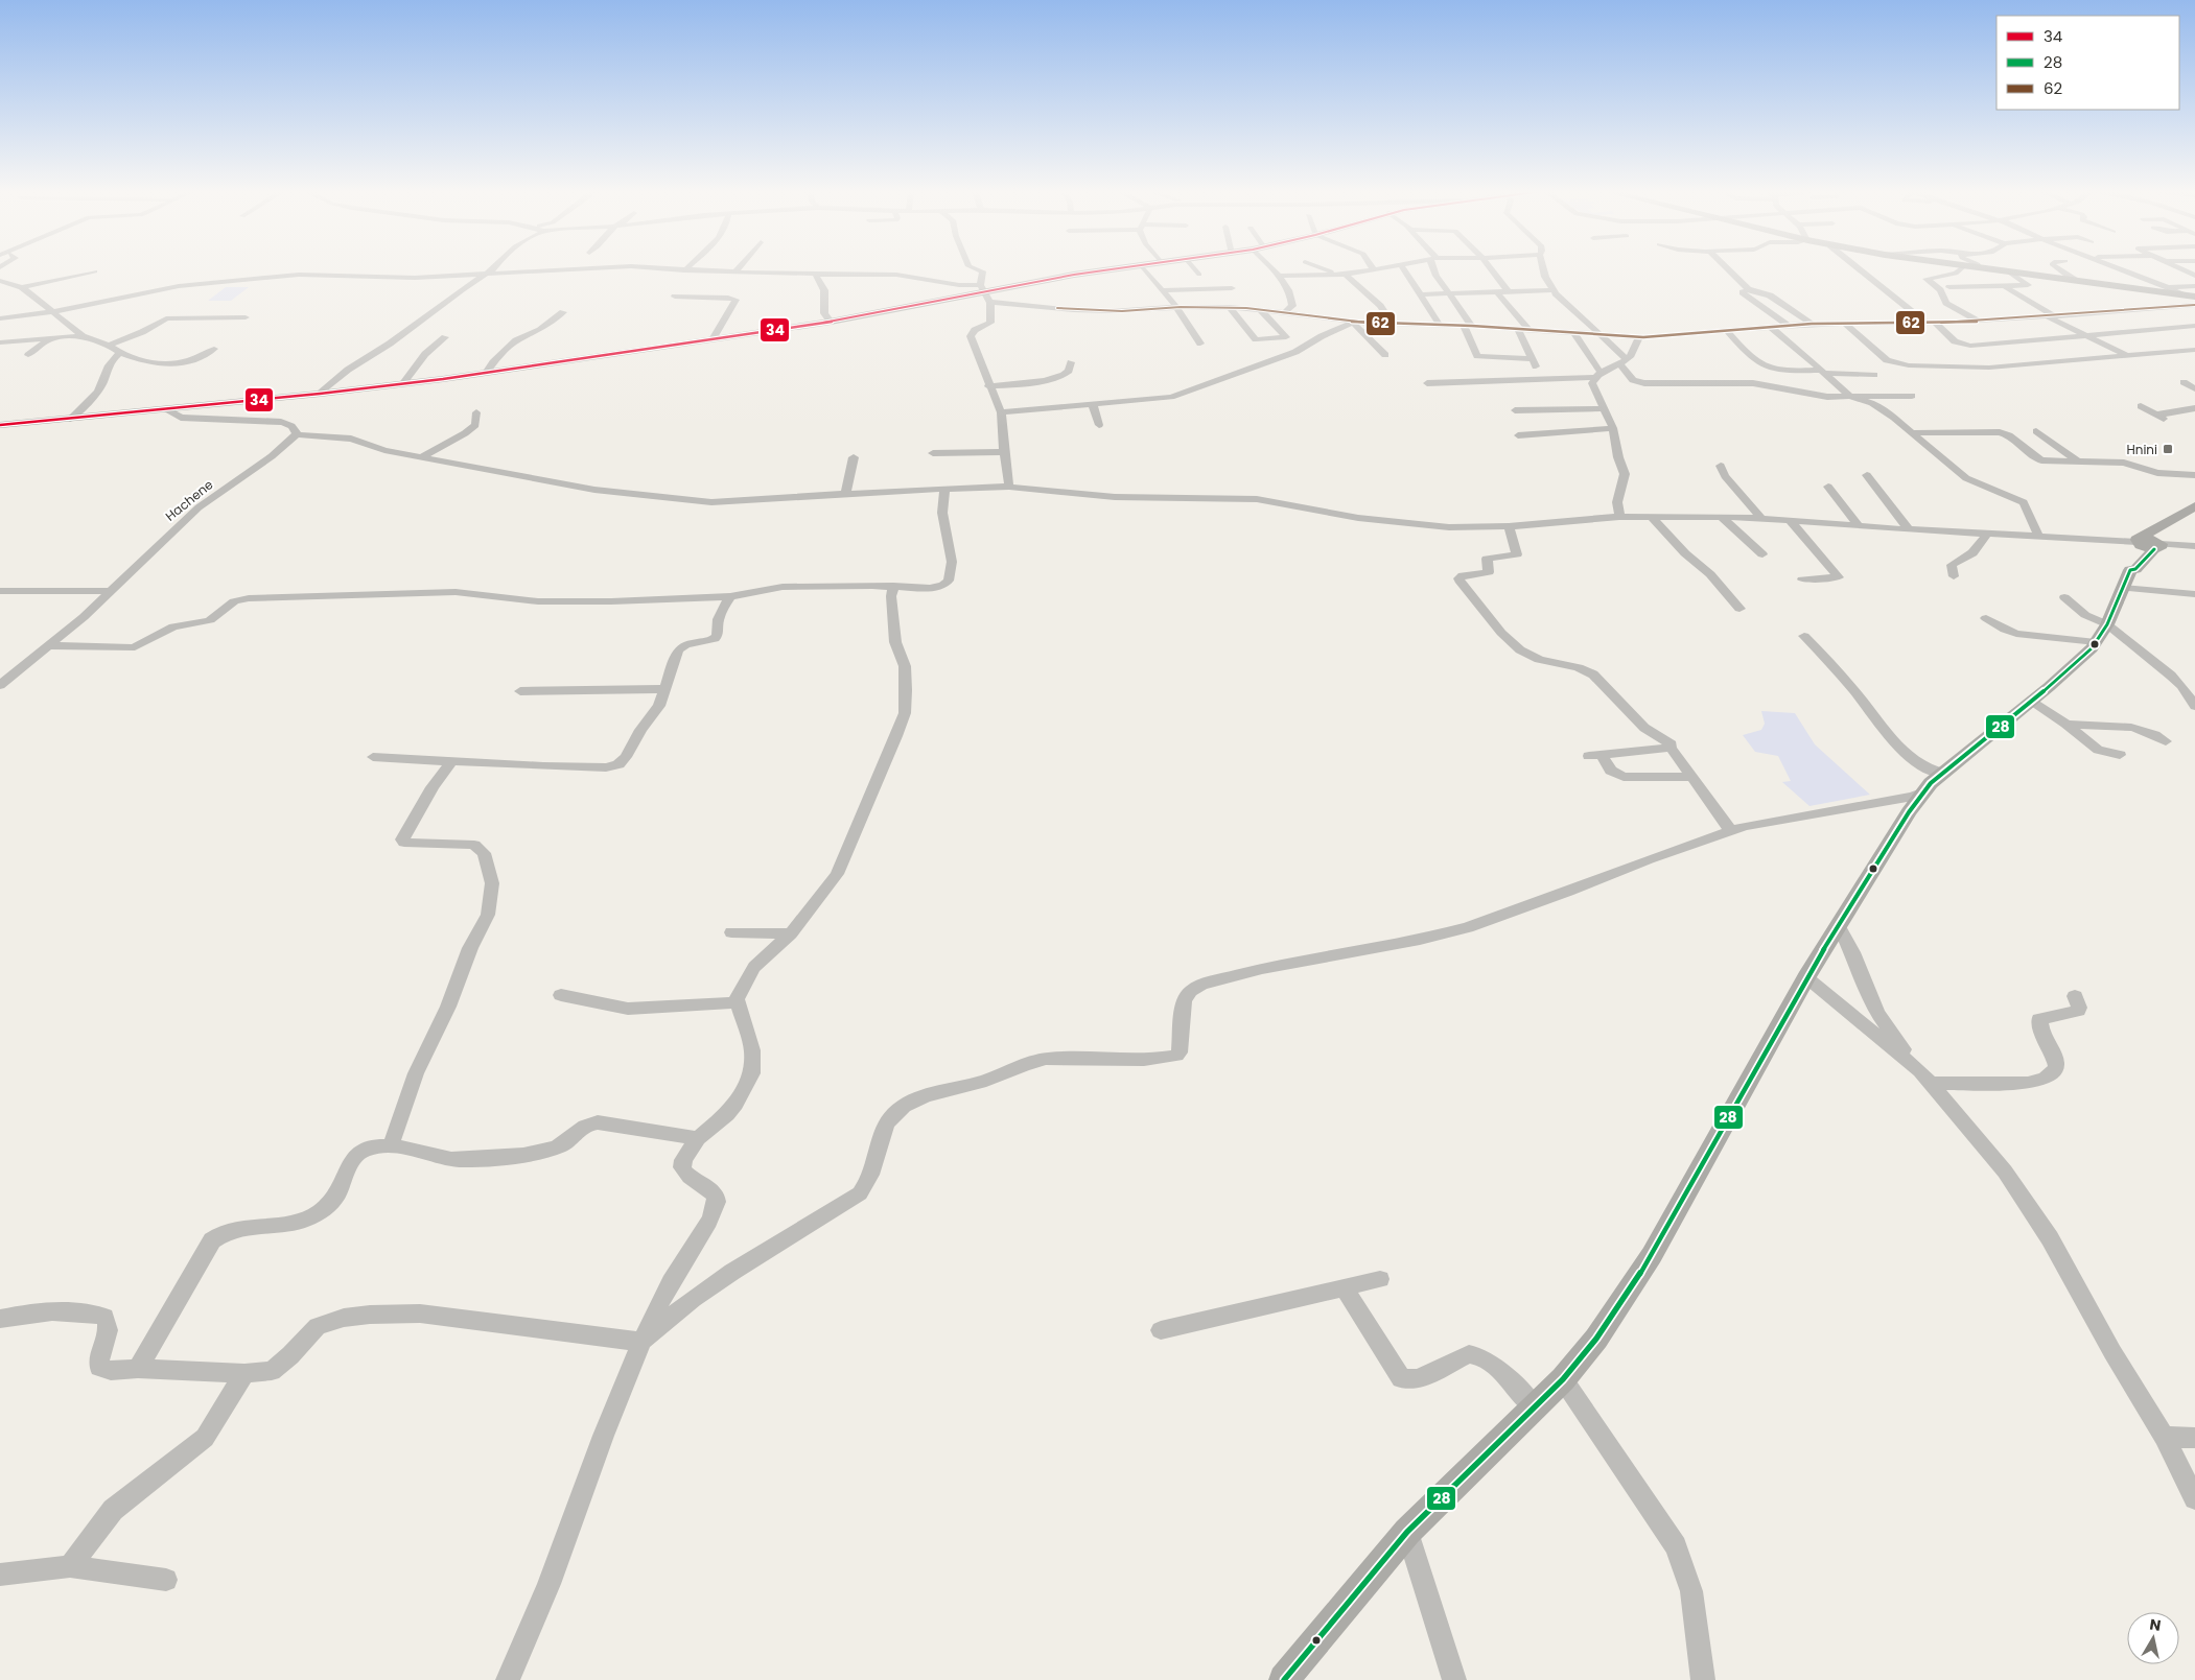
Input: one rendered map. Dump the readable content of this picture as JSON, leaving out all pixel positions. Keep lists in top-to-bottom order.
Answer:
{
  "streets": {
    "street": ["Hachene"]
  },
  "places": {
    "transit": ["Hnini"]
  },
  "lines": ["transit line 34", "transit line 62", "transit line 28"],
  "legend": ["34", "28", "62"],
  "north": "top"
}
